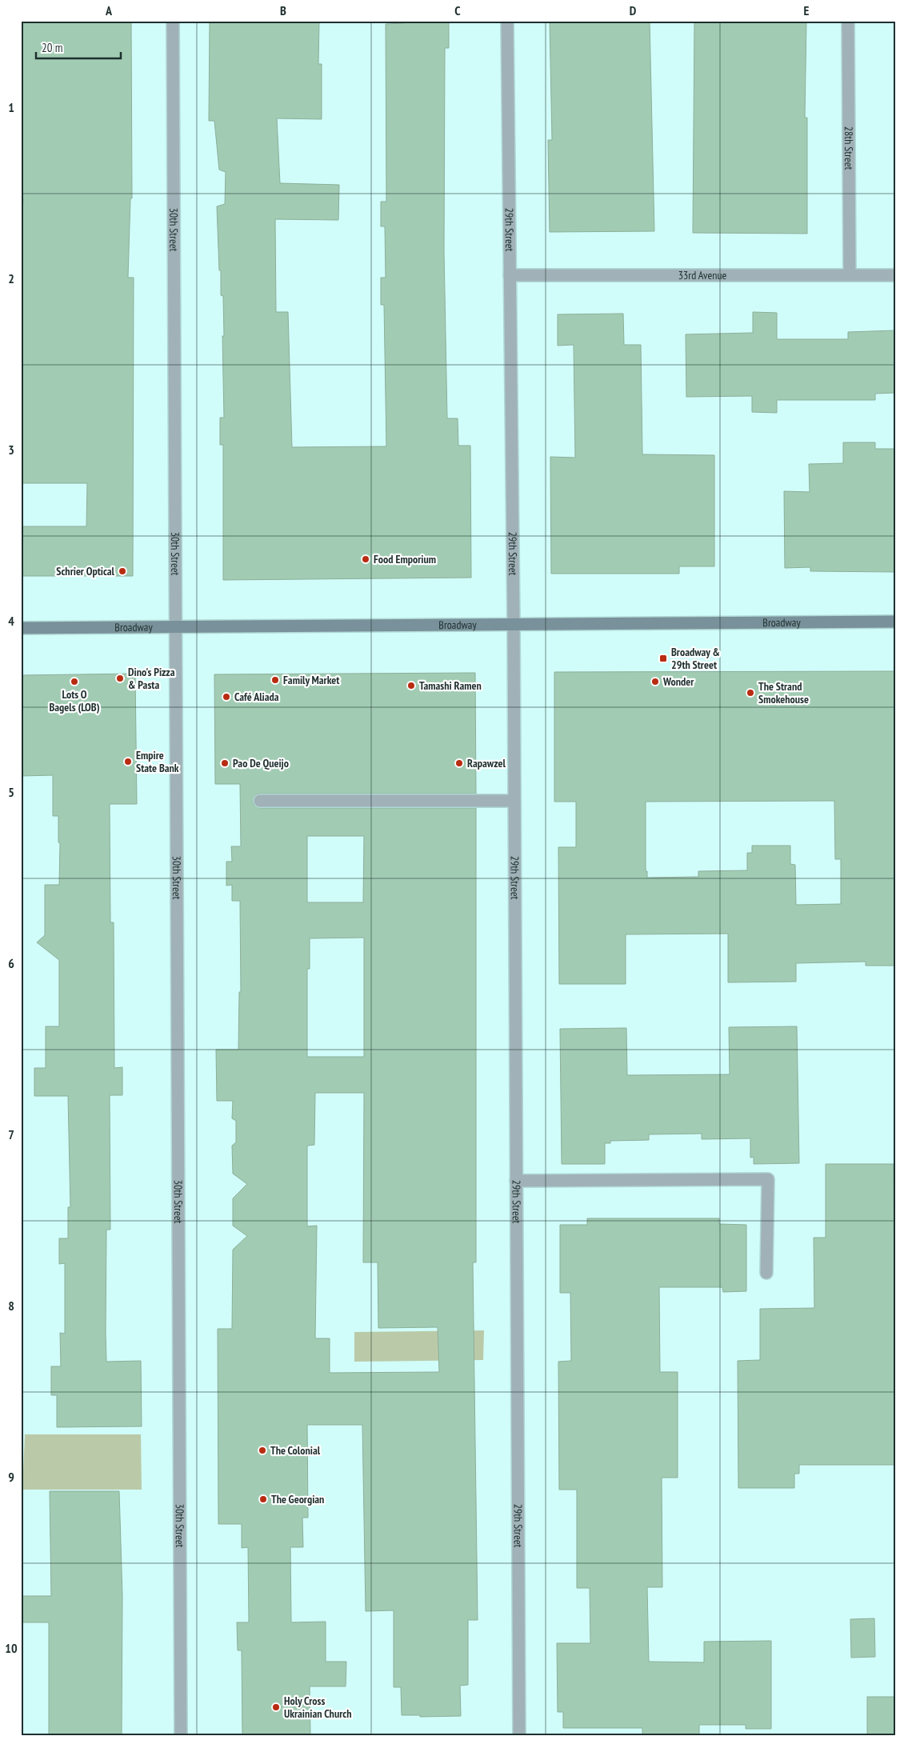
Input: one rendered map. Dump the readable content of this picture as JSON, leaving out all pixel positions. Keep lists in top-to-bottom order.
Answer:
{
  "streets": {
    "main road": ["Broadway"],
    "street": [
      "28th Street",
      "30th Street",
      "29th Street",
      "33rd Avenue"
    ]
  },
  "crossings": [
    ["28th Street", "33rd Avenue"],
    ["30th Street", "Broadway"],
    ["29th Street", "33rd Avenue"],
    ["29th Street", "Broadway"]
  ],
  "places": {
    "other": [
      "Food Emporium",
      "Schrier Optical",
      "Dino's Pizza & Pasta",
      "Family Market",
      "Lots O Bagels (LOB)",
      "Wonder",
      "Tamashi Ramen",
      "The Strand Smokehouse",
      "Café Aliada",
      "Empire State Bank",
      "Pao De Queijo",
      "Rapawzel",
      "The Colonial",
      "The Georgian",
      "Holy Cross Ukrainian Church"
    ],
    "transit": ["Broadway & 29th Street"]
  },
  "scale_bar": "20 m",
  "grid": {
    "columns": [
      "A",
      "B",
      "C",
      "D",
      "E"
    ],
    "rows": [
      "1",
      "2",
      "3",
      "4",
      "5",
      "6",
      "7",
      "8",
      "9",
      "10"
    ]
  }
}
